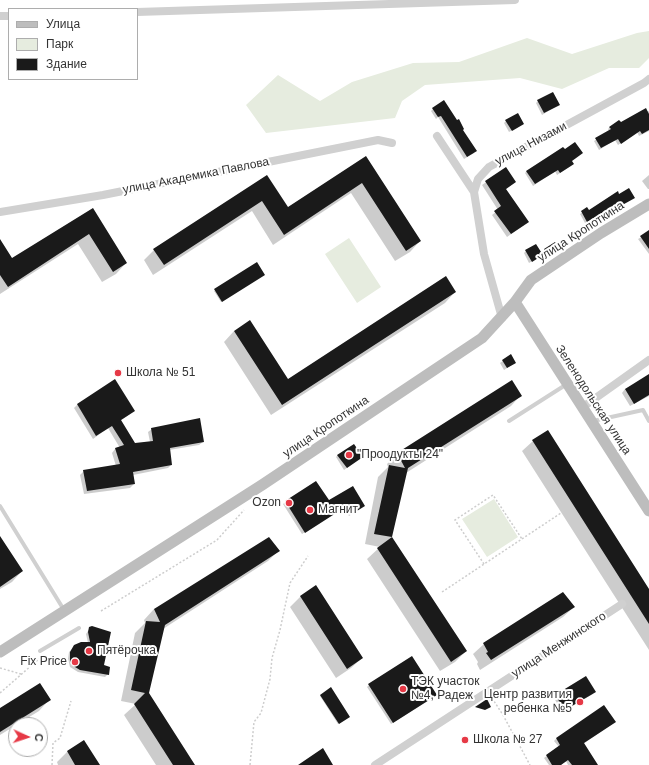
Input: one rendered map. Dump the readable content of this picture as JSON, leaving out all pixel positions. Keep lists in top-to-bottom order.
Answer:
{
  "streets": {
    "street": [
      "улица Низами",
      "улица Академика Павлова",
      "улица Кропоткина",
      "Зеленодольская улица",
      "улица Менжинского"
    ]
  },
  "crossings": [
    ["улица Кропоткина", "Зеленодольская улица"]
  ],
  "places": [
    "Школа № 51",
    "\"Проодукты 24\"",
    "Ozon",
    "Магнит",
    "Пятёрочка",
    "Fix Price",
    "ТЭК участок №4, Радеж",
    "Центр развития ребенка №5",
    "Школа № 27"
  ],
  "legend": ["Улица", "Парк", "Здание"],
  "north": "right"
}
